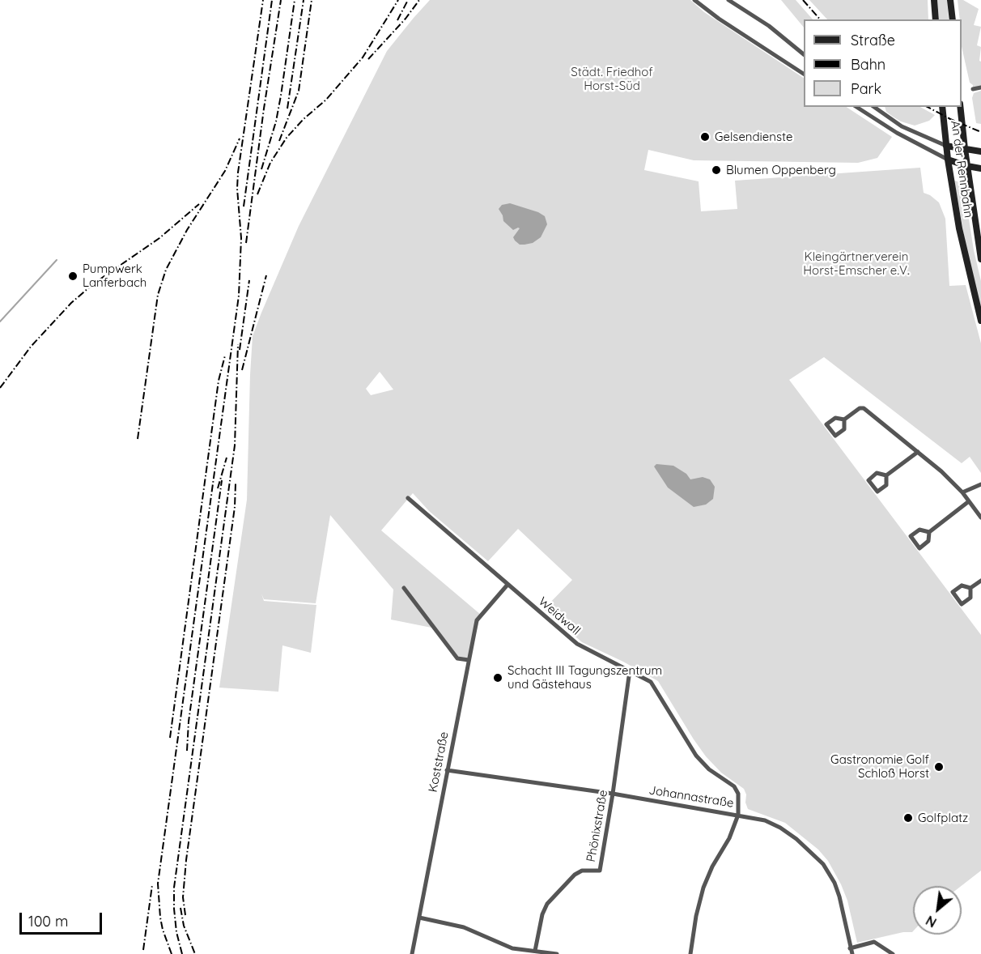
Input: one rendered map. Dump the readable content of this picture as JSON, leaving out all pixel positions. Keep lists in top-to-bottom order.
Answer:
{
  "streets": {
    "main road": ["An der Rennbahn"],
    "street": [
      "Weidwall",
      "Koststraße",
      "Johannastraße",
      "Phönixstraße"
    ]
  },
  "crossings": [
    ["Weidwall", "Koststraße"],
    ["Weidwall", "Johannastraße"],
    ["Weidwall", "Phönixstraße"],
    ["Koststraße", "Johannastraße"],
    ["Johannastraße", "Phönixstraße"]
  ],
  "parks": ["Städt. Friedhof Horst-Süd", "Kleingärtnerverein Horst-Emscher e.V."],
  "places": [
    "Gelsendienste",
    "Blumen Oppenberg",
    "Pumpwerk Lanferbach",
    "Schacht III Tagungszentrum und Gästehaus",
    "Gastronomie Golf Schloß Horst",
    "Golfplatz"
  ],
  "legend": ["Straße", "Bahn", "Park"],
  "scale_bar": "100 m",
  "north": "bottom left"
}
